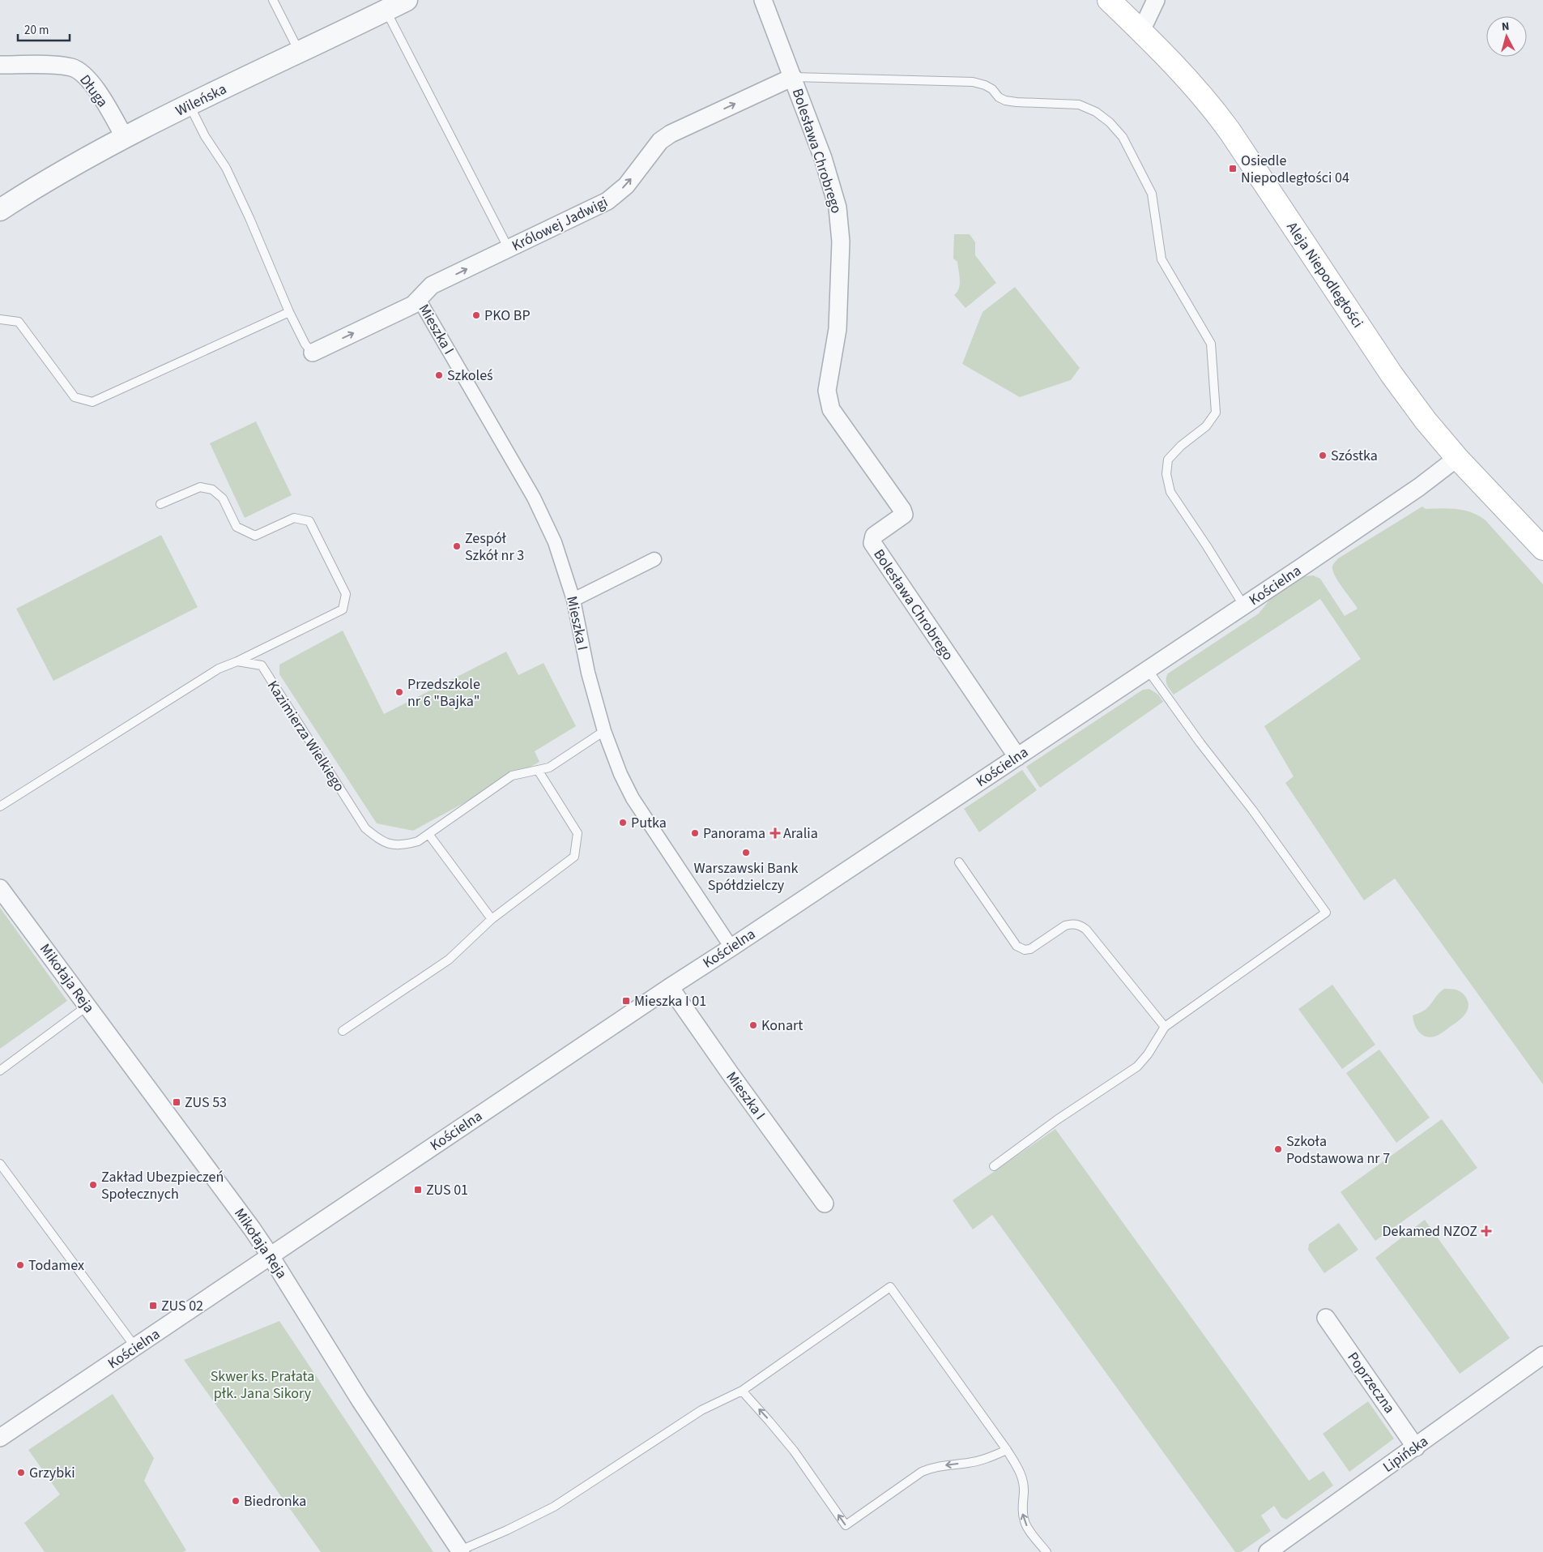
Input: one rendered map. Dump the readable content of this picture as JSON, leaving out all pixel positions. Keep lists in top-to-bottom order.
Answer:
{
  "streets": {
    "main road": ["Aleja Niepodległości"],
    "street": [
      "Długa",
      "Wileńska",
      "Bolesława Chrobrego",
      "Królowej Jadwigi",
      "Mieszka I",
      "Kościelna",
      "Mikołaja Reja",
      "Poprzeczna",
      "Lipińska"
    ],
    "lane": ["Kazimierza Wielkiego"]
  },
  "crossings": [
    ["Długa", "Wileńska"],
    ["Bolesława Chrobrego", "Królowej Jadwigi"],
    ["Bolesława Chrobrego", "Kościelna"],
    ["Królowej Jadwigi", "Mieszka I"],
    ["Aleja Niepodległości", "Kościelna"],
    ["Mieszka I", "Kościelna"],
    ["Mieszka I", "Kazimierza Wielkiego"],
    ["Kościelna", "Mikołaja Reja"],
    ["Poprzeczna", "Lipińska"]
  ],
  "one_way": ["Królowej Jadwigi"],
  "parks": ["Skwer ks. Prałata płk. Jana Sikory"],
  "places": {
    "transit": [
      "Osiedle Niepodległości 04",
      "Mieszka I 01",
      "ZUS 53",
      "ZUS 01",
      "ZUS 02"
    ],
    "other": [
      "PKO BP",
      "Szkoleś",
      "Szóstka",
      "Zespół Szkół nr 3",
      "Przedszkole nr 6 \"Bajka\"",
      "Putka",
      "Panorama",
      "Warszawski Bank Spółdzielczy",
      "Konart",
      "Szkoła Podstawowa nr 7",
      "Zakład Ubezpieczeń Społecznych",
      "Todamex",
      "Grzybki",
      "Biedronka"
    ],
    "health": ["Aralia", "Dekamed NZOZ"]
  },
  "scale_bar": "20 m",
  "north": "top"
}
